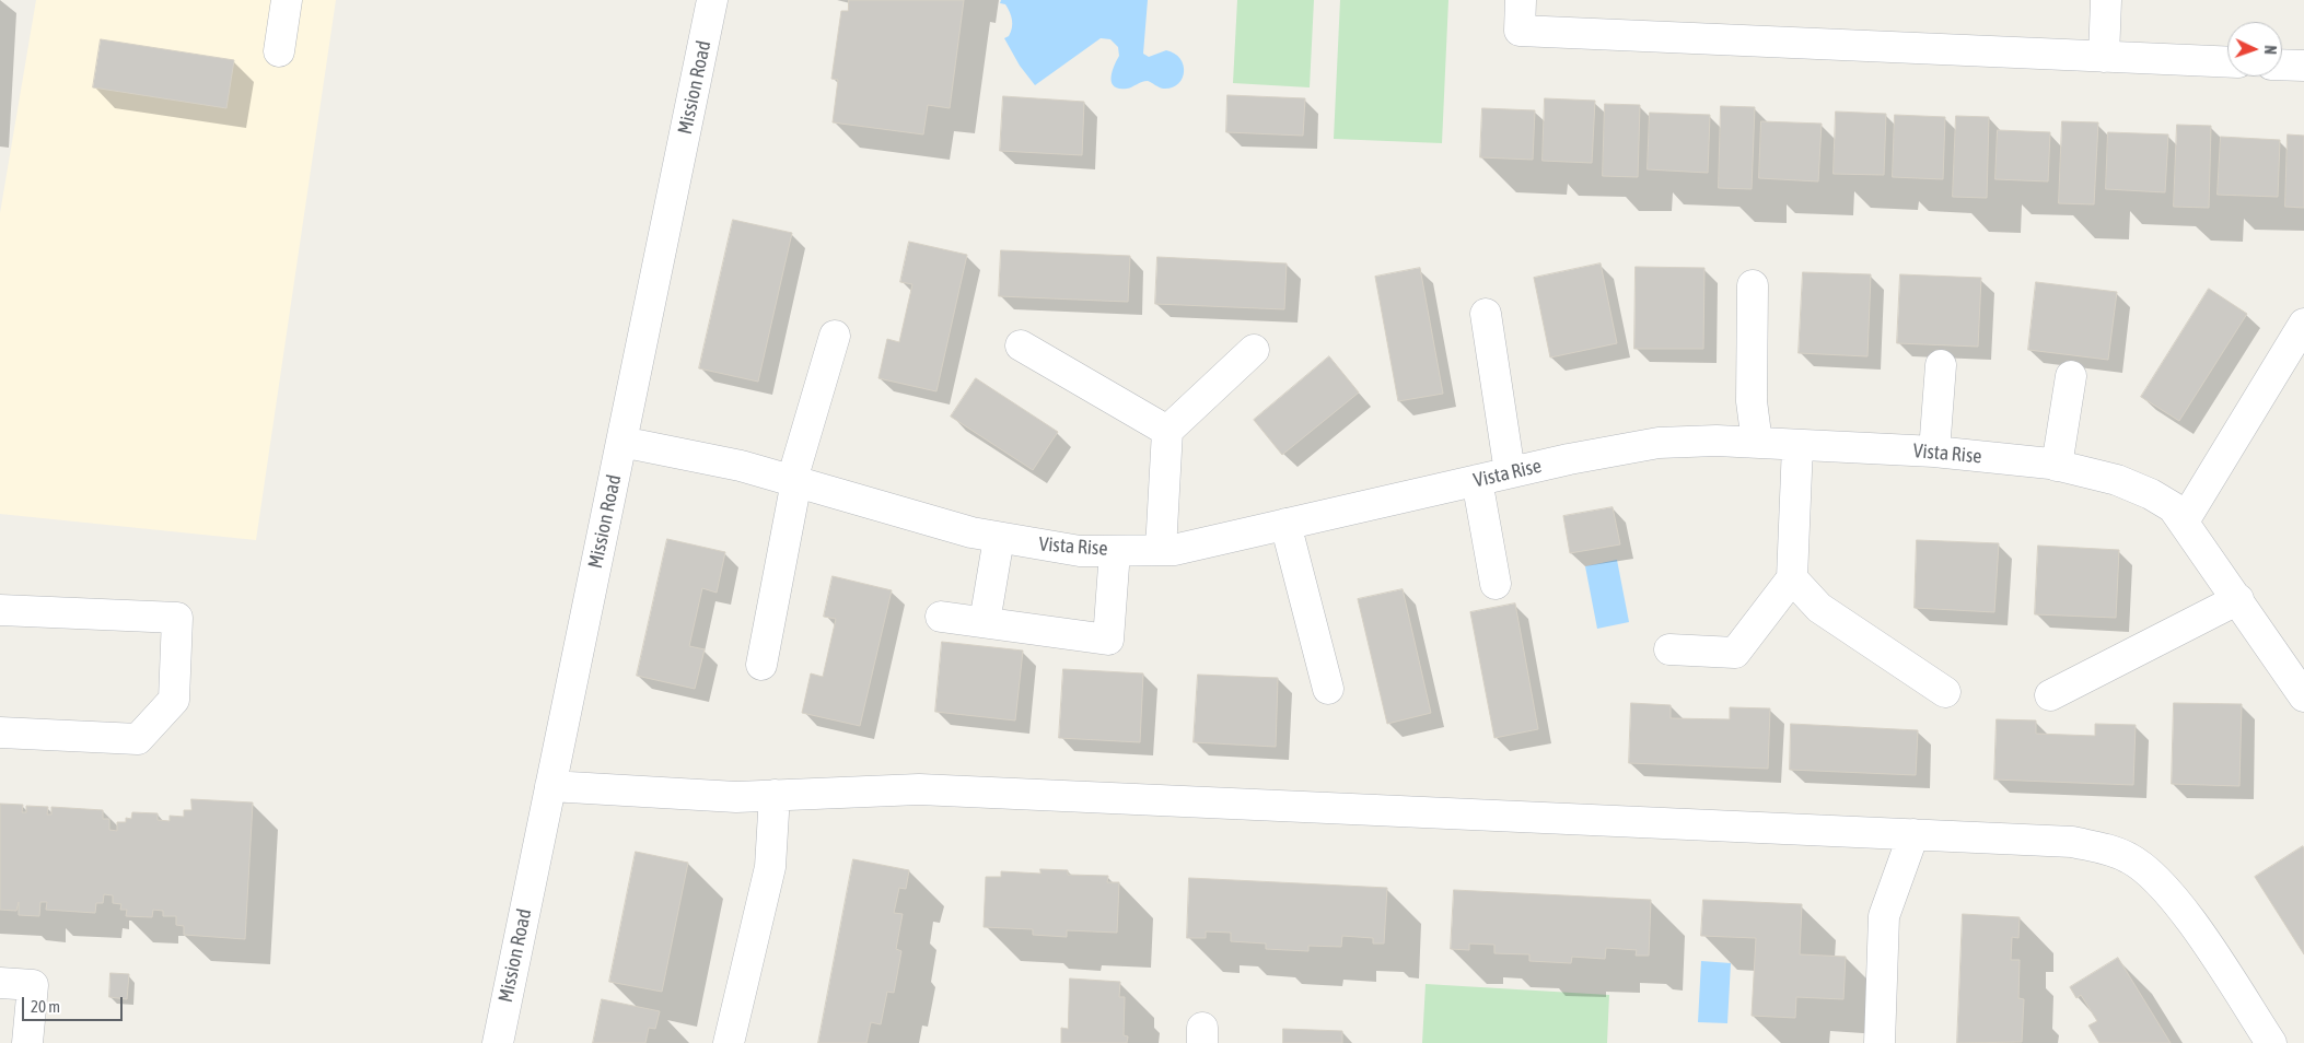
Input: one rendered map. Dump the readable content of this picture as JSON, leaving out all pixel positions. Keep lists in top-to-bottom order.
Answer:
{
  "streets": {
    "street": ["Mission Road", "Vista Rise"]
  },
  "crossings": [
    ["Mission Road", "Vista Rise"]
  ],
  "scale_bar": "20 m",
  "north": "right"
}
